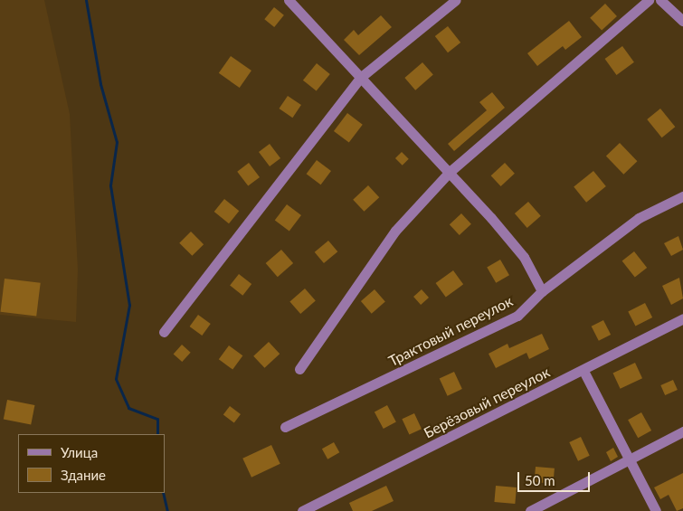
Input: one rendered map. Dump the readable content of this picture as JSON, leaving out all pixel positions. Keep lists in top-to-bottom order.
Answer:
{
  "streets": {
    "street": ["Трактовый переулок", "Берёзовый переулок"]
  },
  "legend": ["Улица", "Здание"],
  "scale_bar": "50 m"
}
